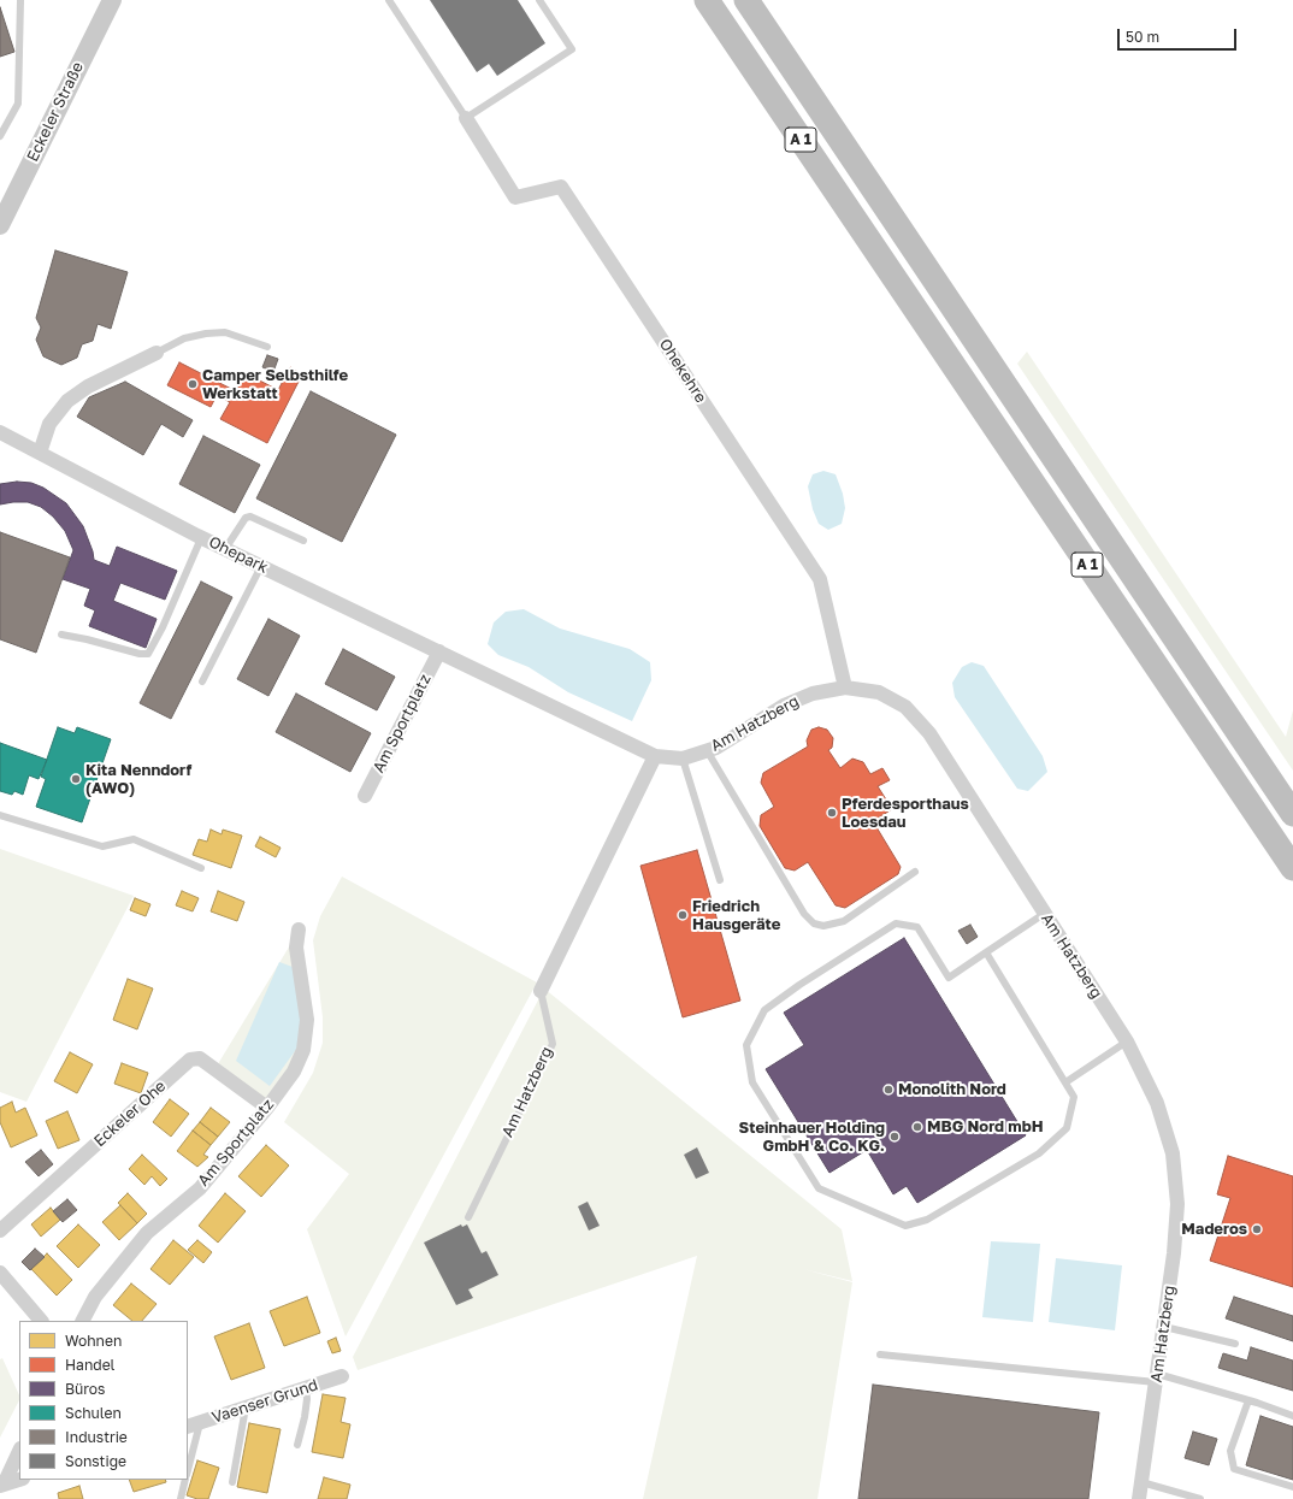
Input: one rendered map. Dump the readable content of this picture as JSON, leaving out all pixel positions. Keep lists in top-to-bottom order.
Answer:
{
  "streets": {
    "highway": ["A 1"],
    "street": [
      "Eckeler Straße",
      "Ohekehre",
      "Ohepark",
      "Am Sportplatz",
      "Am Hatzberg",
      "Eckeler Ohe",
      "Vaenser Grund"
    ]
  },
  "crossings": [
    ["Ohekehre", "Am Hatzberg"],
    ["Ohepark", "Am Sportplatz"],
    ["Ohepark", "Am Hatzberg"],
    ["Am Sportplatz", "Am Hatzberg"],
    ["Am Sportplatz", "Eckeler Ohe"]
  ],
  "places": [
    "Camper Selbsthilfe Werkstatt",
    "Kita Nenndorf (AWO)",
    "Pferdesporthaus Loesdau",
    "Friedrich Hausgeräte",
    "Monolith Nord",
    "MBG Nord mbH",
    "Steinhauer Holding GmbH & Co. KG.",
    "Maderos"
  ],
  "legend": [
    "Wohnen",
    "Handel",
    "Büros",
    "Schulen",
    "Industrie",
    "Sonstige"
  ],
  "scale_bar": "50 m"
}
